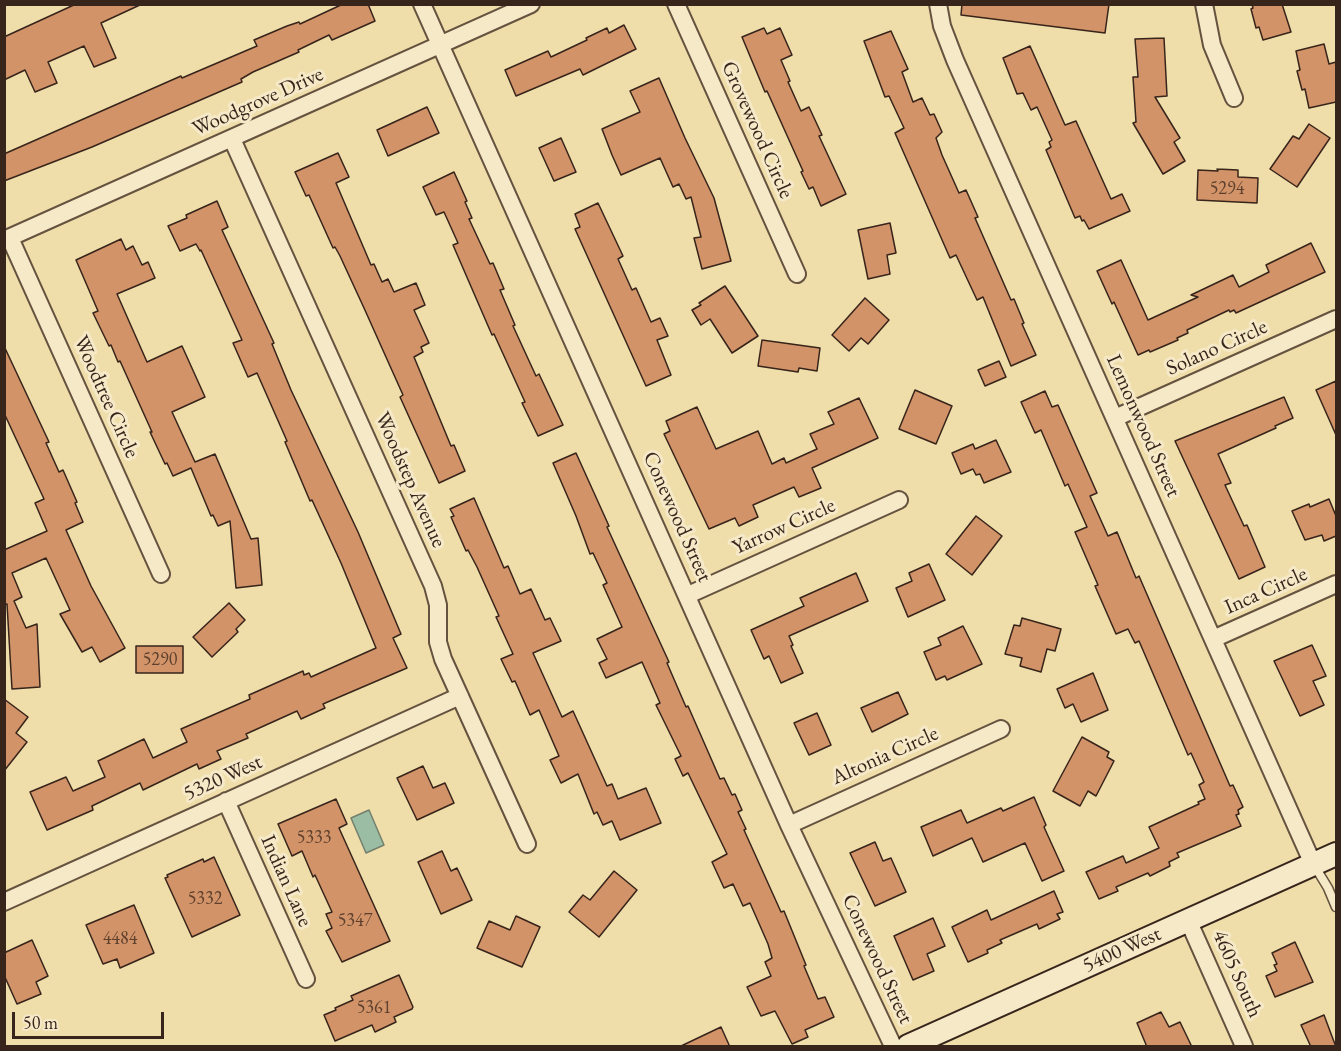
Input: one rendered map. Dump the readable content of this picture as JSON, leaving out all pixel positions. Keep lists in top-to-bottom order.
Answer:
{
  "streets": {
    "street": [
      "Woodgrove Drive",
      "Grovewood Circle",
      "Solano Circle",
      "Woodtree Circle",
      "Lemonwood Street",
      "Woodstep Avenue",
      "Conewood Street",
      "Yarrow Circle",
      "Inca Circle",
      "Altonia Circle",
      "5320 West",
      "Indian Lane",
      "5400 West",
      "4605 South"
    ]
  },
  "crossings": [
    ["Woodgrove Drive", "Woodtree Circle"],
    ["Woodgrove Drive", "Woodstep Avenue"],
    ["Woodgrove Drive", "Conewood Street"],
    ["Solano Circle", "Lemonwood Street"],
    ["Lemonwood Street", "Inca Circle"],
    ["Lemonwood Street", "5400 West"],
    ["Woodstep Avenue", "5320 West"],
    ["Conewood Street", "Yarrow Circle"],
    ["Conewood Street", "Altonia Circle"],
    ["5320 West", "Indian Lane"],
    ["5400 West", "4605 South"]
  ],
  "house_numbers": [
    "5294",
    "5290",
    "5333",
    "5332",
    "5347",
    "4484",
    "5361"
  ],
  "scale_bar": "50 m"
}
